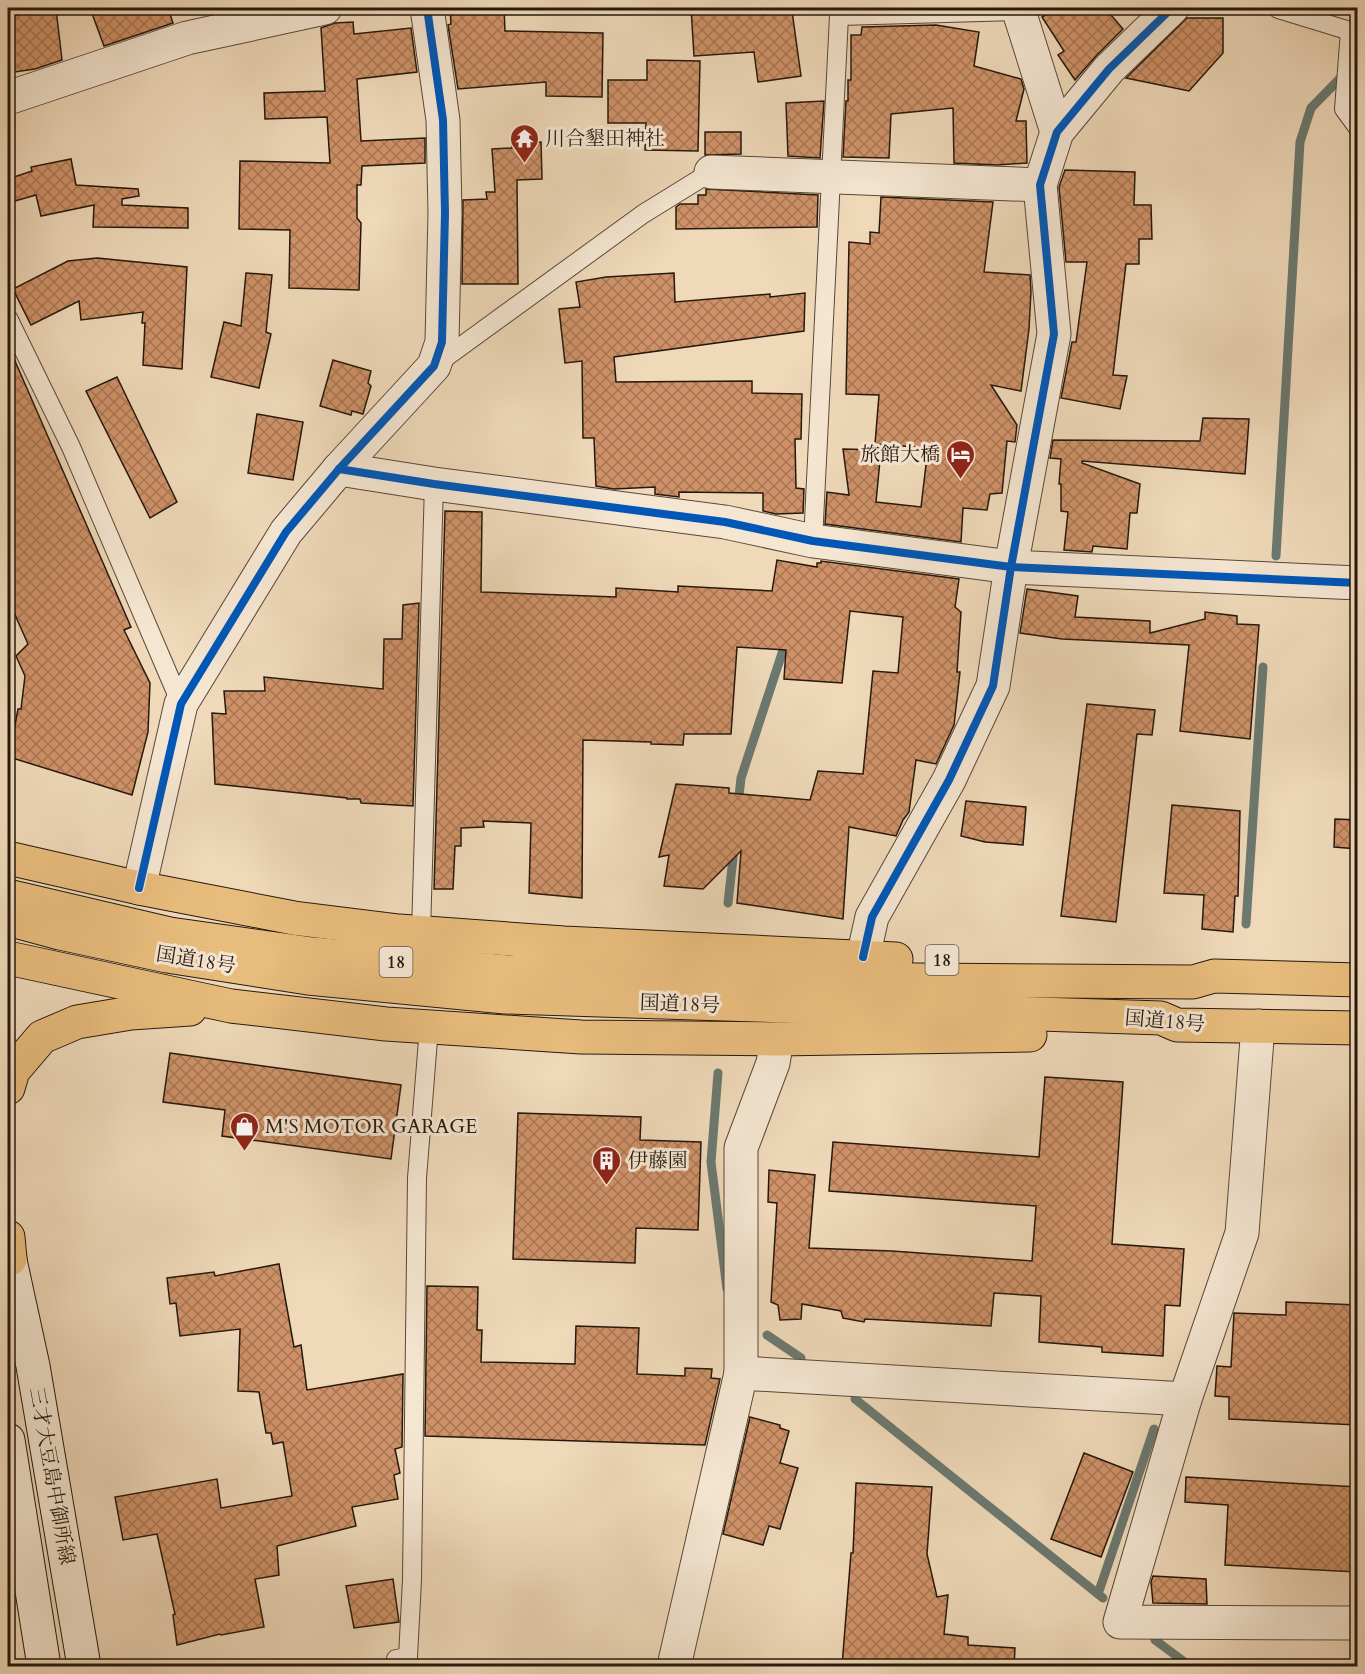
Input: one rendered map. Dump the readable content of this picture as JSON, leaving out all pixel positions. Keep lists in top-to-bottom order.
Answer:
{
  "streets": {
    "highway": ["国道18号", "18"],
    "street": ["三才大豆島中御所線"]
  },
  "crossings": [
    ["国道18号", "18"]
  ],
  "places": {
    "temple": ["川合墾田神社"],
    "hotel": ["旅館大橋"],
    "shop": ["M'S MOTOR GARAGE"],
    "building": ["伊藤園"]
  }
}
